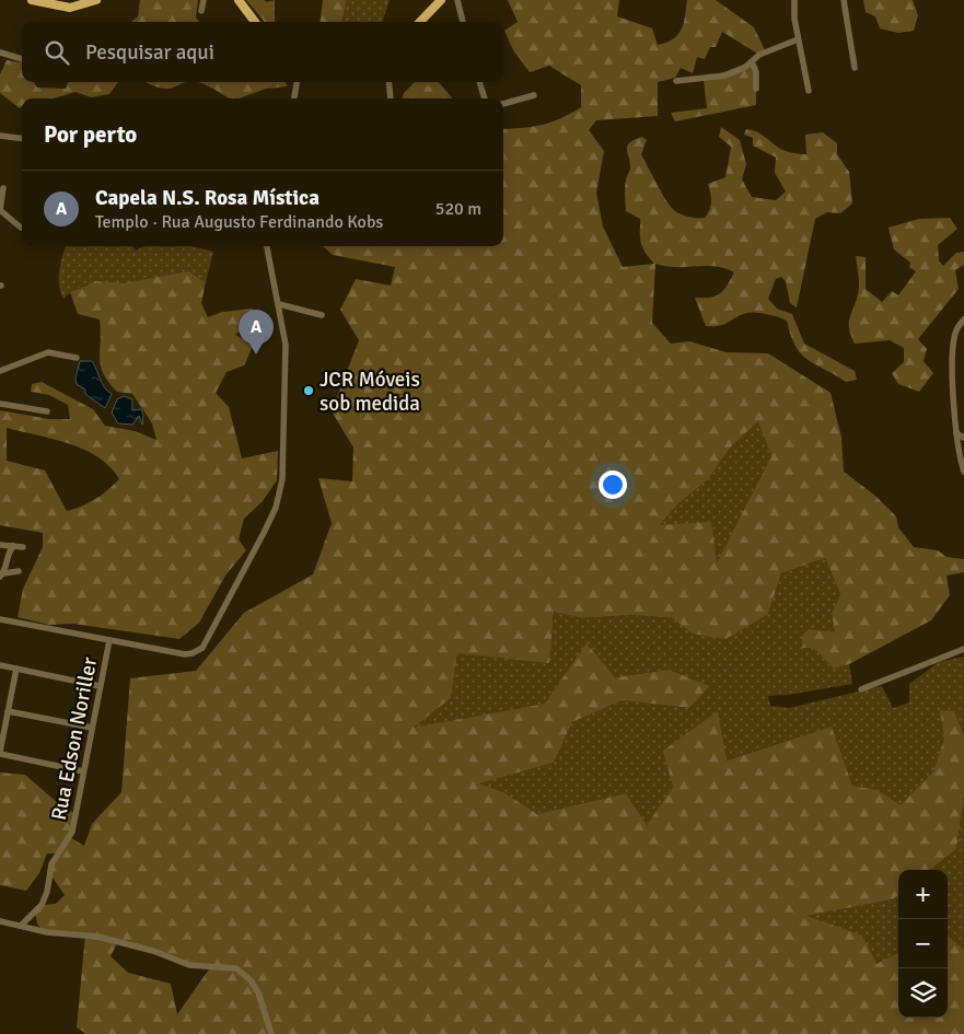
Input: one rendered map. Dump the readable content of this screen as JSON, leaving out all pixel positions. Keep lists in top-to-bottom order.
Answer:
{
  "streets": {
    "street": ["Rua Edson Noriller"]
  },
  "places": ["JCR Móveis sob medida"],
  "page": {
    "search": "Pesquisar aqui",
    "heading": "Por perto",
    "list": [
      {
        "mark": "A",
        "name": "Capela N.S. Rosa Mística",
        "note": "Templo · Rua Augusto Ferdinando Kobs",
        "value": "520 m"
      }
    ],
    "pins": "A",
    "map_buttons": ["+", "−"]
  }
}
